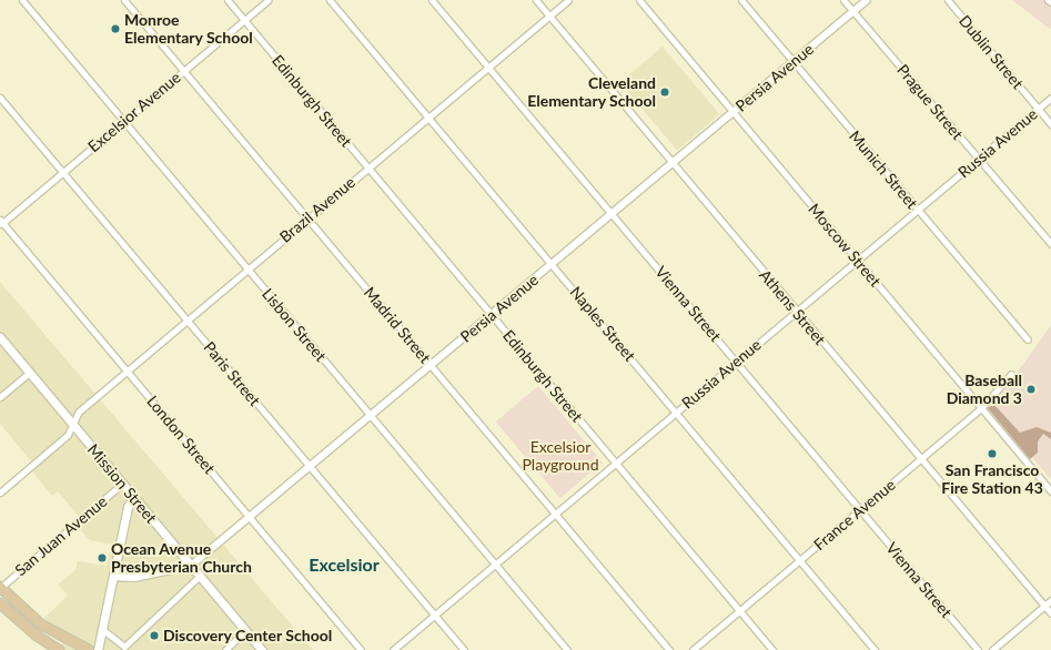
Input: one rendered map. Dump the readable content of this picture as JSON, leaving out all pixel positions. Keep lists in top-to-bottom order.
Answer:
{
  "streets": {
    "main road": ["Mission Street"],
    "street": [
      "Dublin Street",
      "Persia Avenue",
      "Edinburgh Street",
      "Prague Street",
      "Excelsior Avenue",
      "Russia Avenue",
      "Munich Street",
      "Brazil Avenue",
      "Moscow Street",
      "Vienna Street",
      "Athens Street",
      "Naples Street",
      "Lisbon Street",
      "Madrid Street",
      "Paris Street",
      "London Street",
      "France Avenue",
      "San Juan Avenue"
    ]
  },
  "crossings": [
    ["Dublin Street", "Russia Avenue"],
    ["Persia Avenue", "Edinburgh Street"],
    ["Persia Avenue", "Prague Street"],
    ["Persia Avenue", "Munich Street"],
    ["Persia Avenue", "Moscow Street"],
    ["Persia Avenue", "Vienna Street"],
    ["Persia Avenue", "Athens Street"],
    ["Persia Avenue", "Naples Street"],
    ["Persia Avenue", "Lisbon Street"],
    ["Persia Avenue", "Madrid Street"],
    ["Persia Avenue", "Paris Street"],
    ["Persia Avenue", "London Street"],
    ["Persia Avenue", "Mission Street"],
    ["Edinburgh Street", "Excelsior Avenue"],
    ["Edinburgh Street", "Russia Avenue"],
    ["Edinburgh Street", "Brazil Avenue"],
    ["Edinburgh Street", "France Avenue"],
    ["Prague Street", "Russia Avenue"],
    ["Excelsior Avenue", "Lisbon Street"],
    ["Excelsior Avenue", "Madrid Street"],
    ["Excelsior Avenue", "Paris Street"],
    ["Excelsior Avenue", "London Street"],
    ["Russia Avenue", "Munich Street"],
    ["Russia Avenue", "Moscow Street"],
    ["Russia Avenue", "Vienna Street"],
    ["Russia Avenue", "Athens Street"],
    ["Russia Avenue", "Naples Street"],
    ["Russia Avenue", "Lisbon Street"],
    ["Russia Avenue", "Madrid Street"],
    ["Russia Avenue", "Paris Street"],
    ["Brazil Avenue", "Vienna Street"],
    ["Brazil Avenue", "Athens Street"],
    ["Brazil Avenue", "Naples Street"],
    ["Brazil Avenue", "Lisbon Street"],
    ["Brazil Avenue", "Madrid Street"],
    ["Brazil Avenue", "Paris Street"],
    ["Brazil Avenue", "London Street"],
    ["Brazil Avenue", "Mission Street"],
    ["Moscow Street", "France Avenue"],
    ["Vienna Street", "France Avenue"],
    ["Athens Street", "France Avenue"],
    ["Naples Street", "France Avenue"],
    ["Mission Street", "San Juan Avenue"]
  ],
  "districts": ["Excelsior"],
  "parks": ["Excelsior Playground"],
  "places": [
    "Monroe Elementary School",
    "Cleveland Elementary School",
    "Baseball Diamond 3",
    "San Francisco Fire Station 43",
    "Ocean Avenue Presbyterian Church",
    "Discovery Center School"
  ]
}
